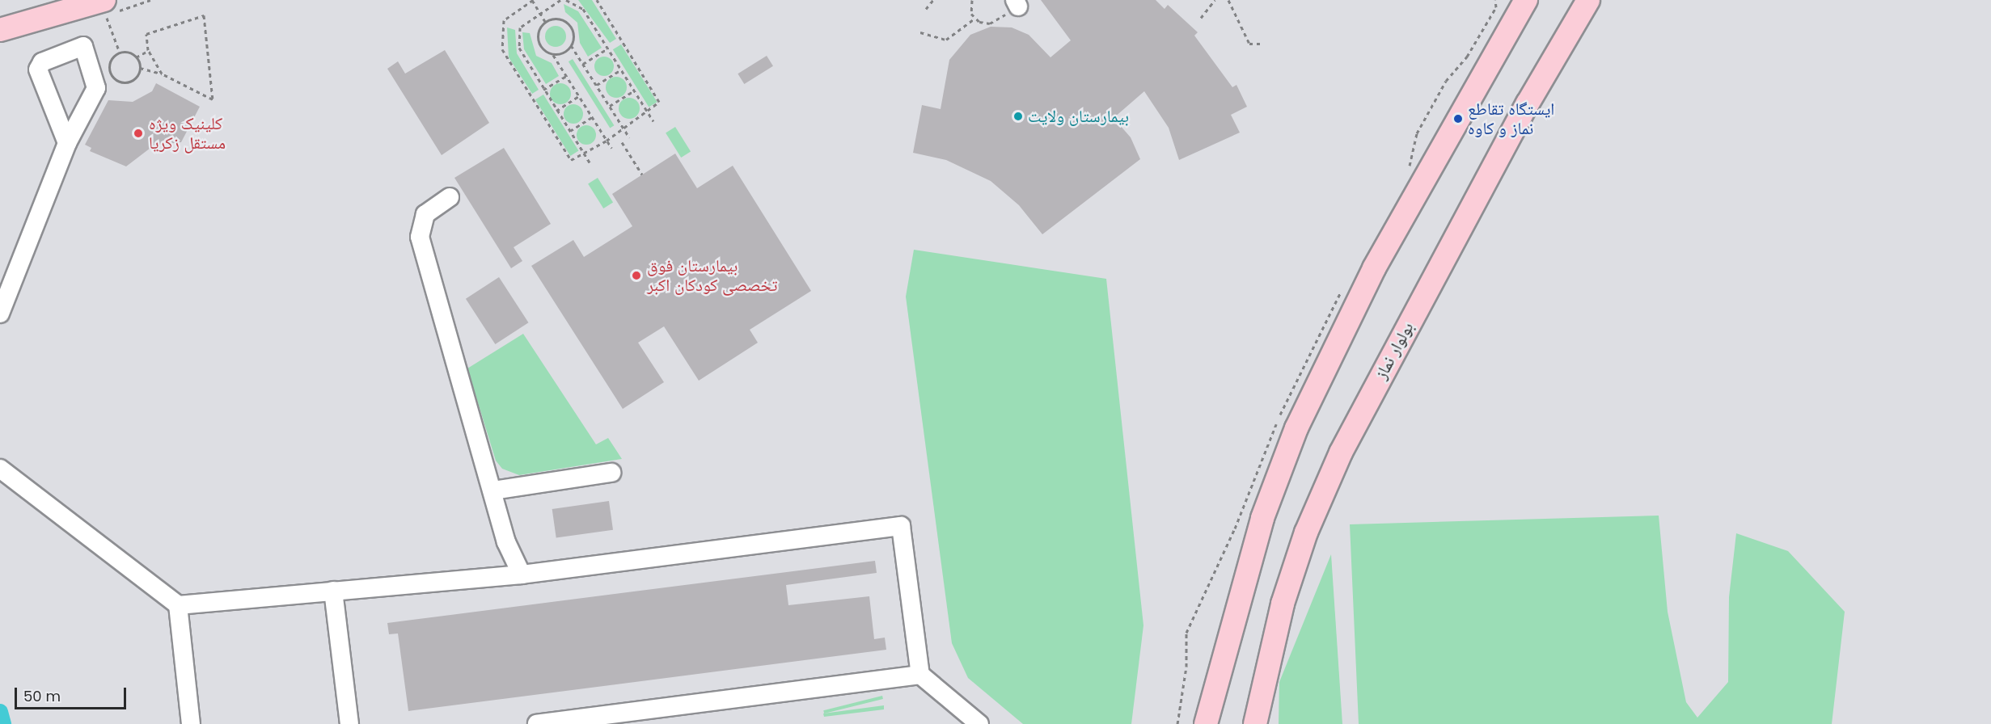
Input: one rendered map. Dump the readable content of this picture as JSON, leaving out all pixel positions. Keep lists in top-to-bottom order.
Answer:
{
  "streets": {
    "main road": ["بولوار نماز"]
  },
  "places": [
    "بیمارستان ولایت",
    "ایستگاه تقاطع نماز و کاوه",
    "کلینیک ویژه مستقل زکریا",
    "بیمارستان فوق تخصصی کودکان اکبر"
  ],
  "scale_bar": "50 m"
}
